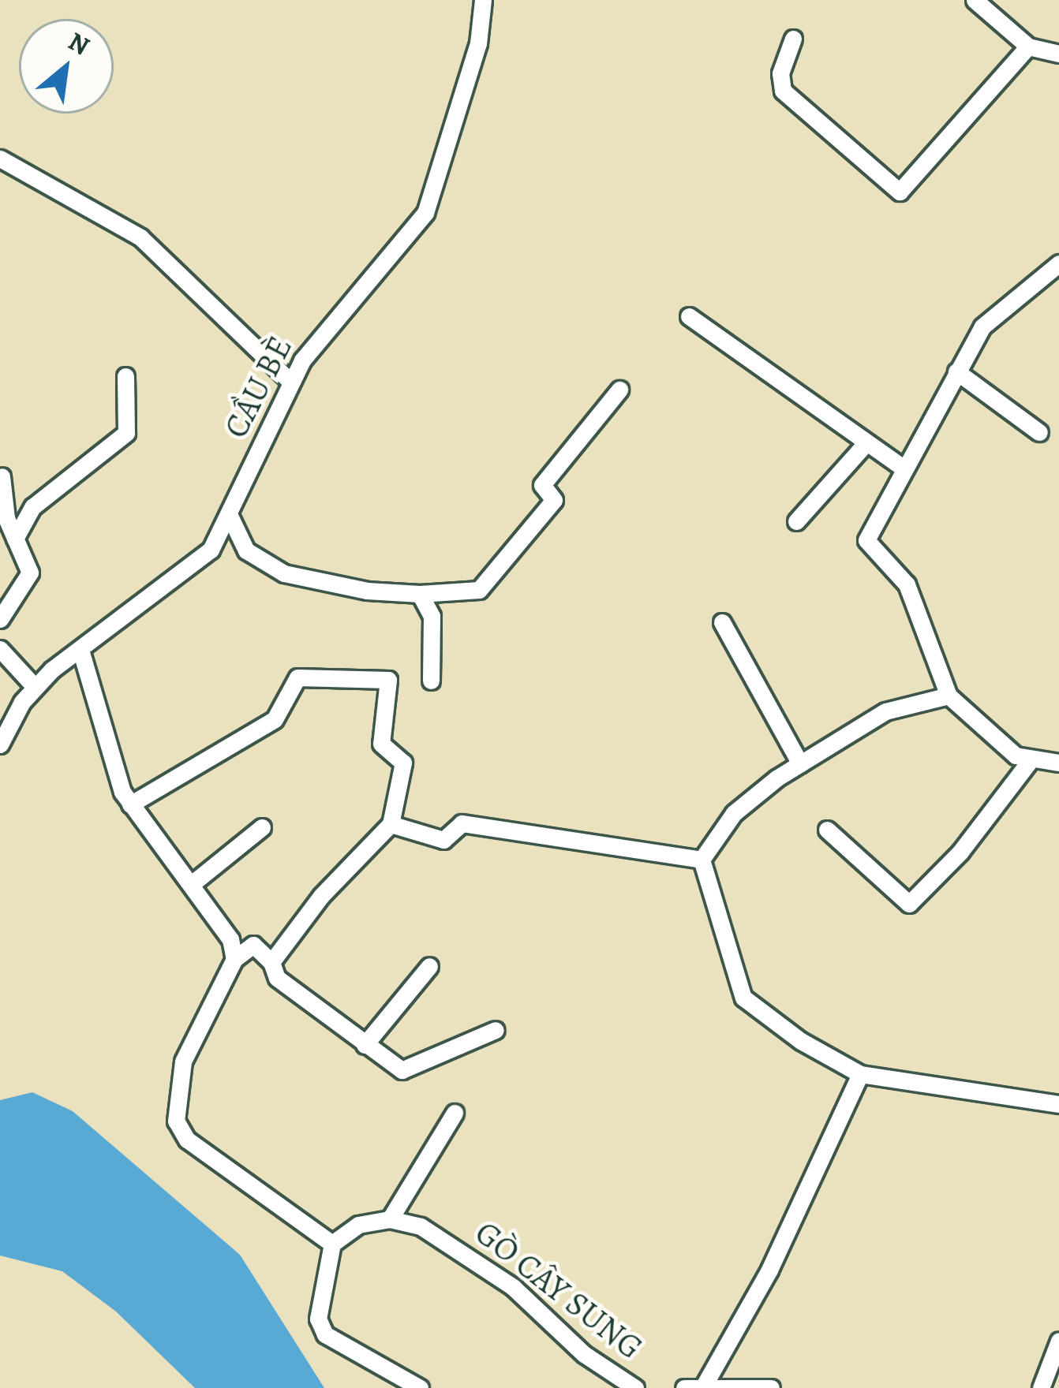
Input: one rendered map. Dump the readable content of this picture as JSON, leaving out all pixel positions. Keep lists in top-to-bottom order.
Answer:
{
  "streets": {
    "street": ["CẦU BÈ", "GÒ CÂY SUNG"]
  },
  "north": "top right"
}
